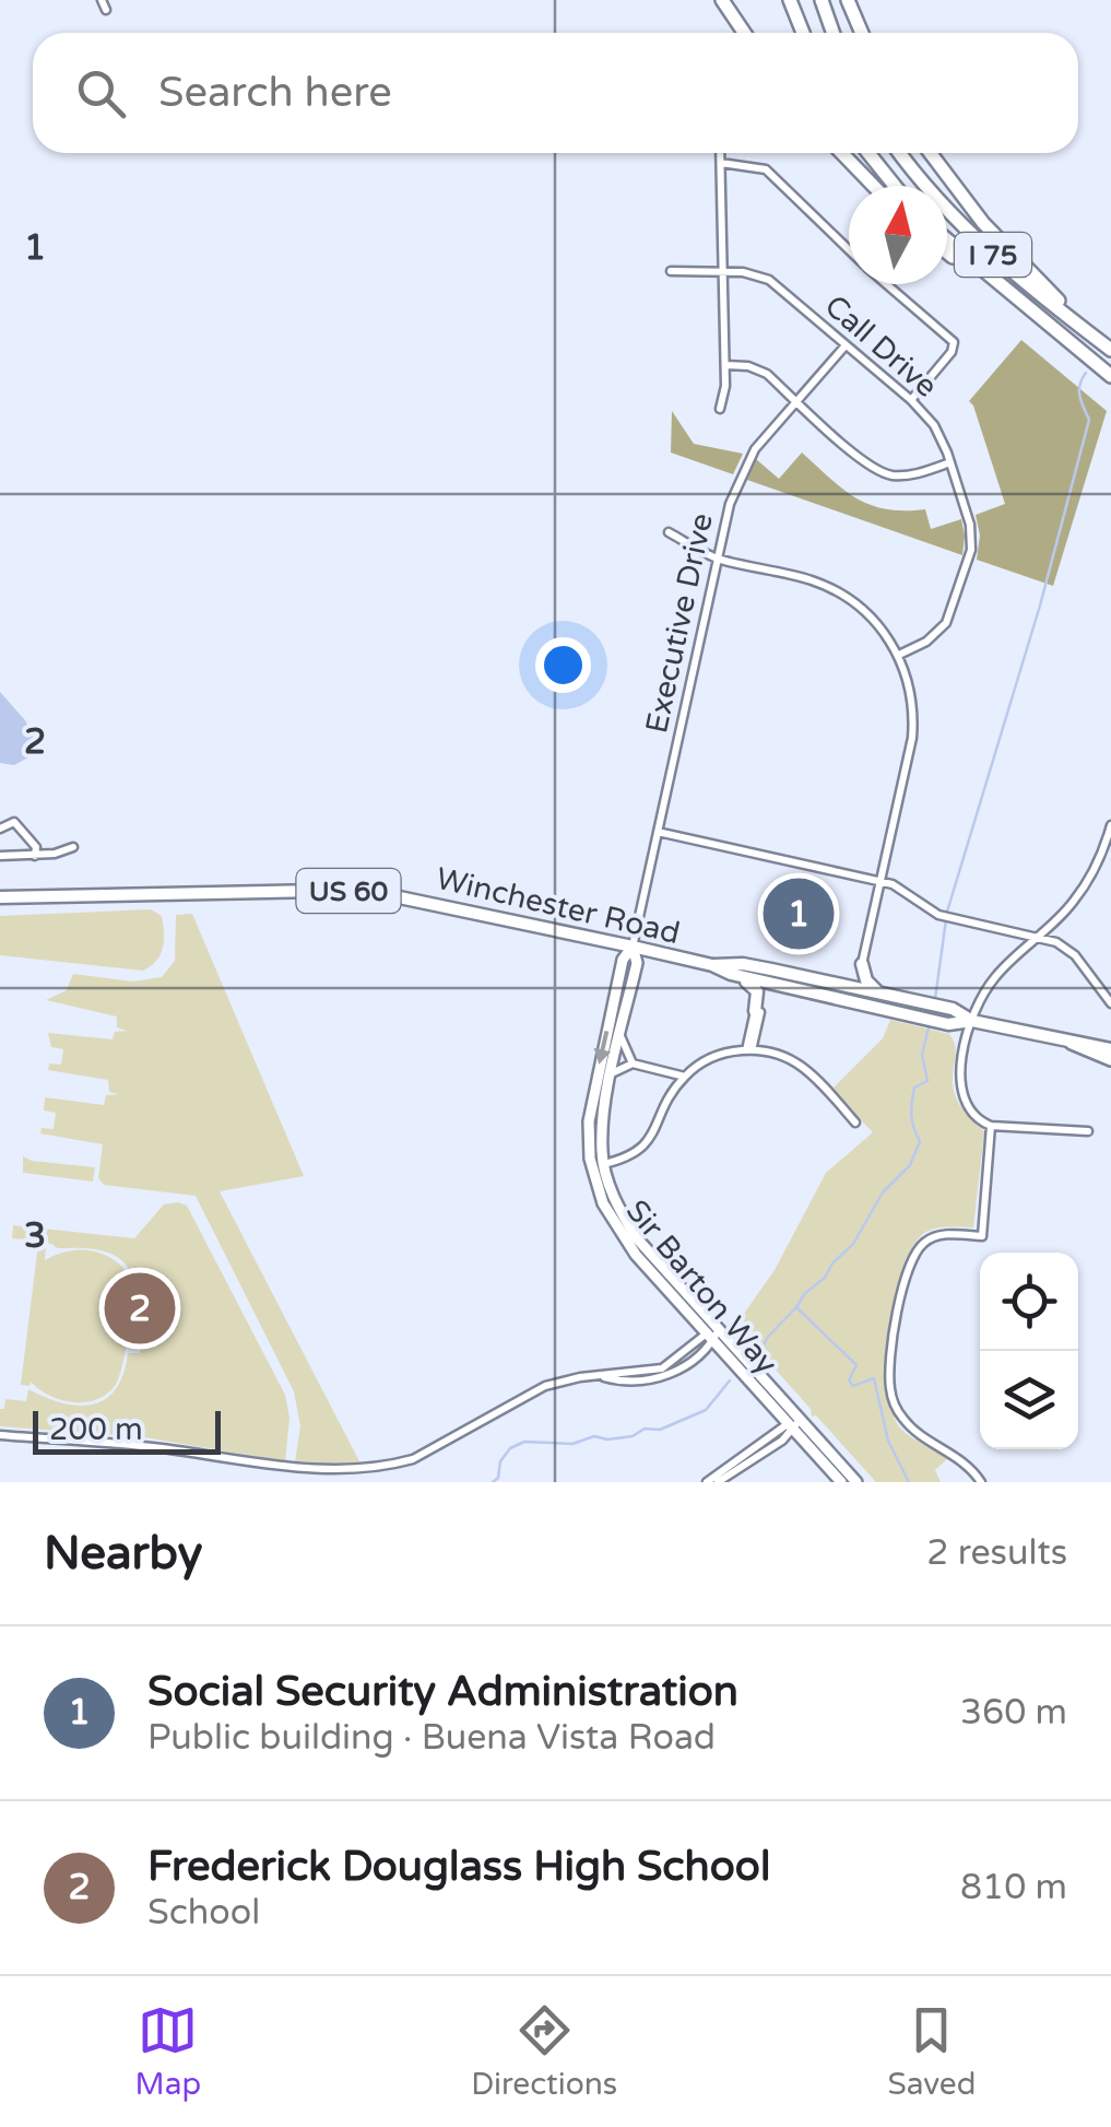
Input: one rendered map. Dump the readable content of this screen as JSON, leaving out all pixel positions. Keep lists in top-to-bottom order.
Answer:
{
  "streets": {
    "highway": ["I 75", "US 60", "Winchester Road"],
    "main road": ["Sir Barton Way"],
    "street": ["Call Drive", "Executive Drive"]
  },
  "crossings": [
    ["Call Drive", "Executive Drive"],
    ["Executive Drive", "Winchester Road"],
    ["Executive Drive", "Sir Barton Way"],
    ["Winchester Road", "Sir Barton Way"]
  ],
  "scale_bar": "200 m",
  "north": "top",
  "page": {
    "search": "Search here",
    "pins": ["1", "2"],
    "scale": "200 m",
    "heading": ["Nearby", "2 results"],
    "list": [
      {
        "mark": "1",
        "name": "Social Security Administration",
        "note": "Public building · Buena Vista Road",
        "value": "360 m"
      },
      {
        "mark": "2",
        "name": "Frederick Douglass High School",
        "note": "School",
        "value": "810 m"
      }
    ],
    "nav": ["Map", "Directions", "Saved"]
  },
  "grid": {
    "rows": ["1", "2", "3"]
  }
}
